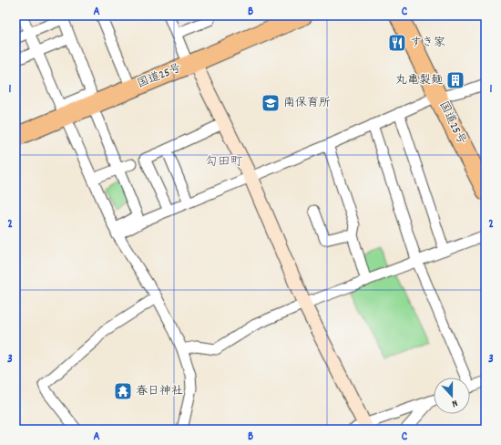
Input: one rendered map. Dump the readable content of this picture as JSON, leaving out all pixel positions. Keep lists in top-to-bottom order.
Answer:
{
  "streets": {
    "highway": ["国道25号"]
  },
  "districts": ["勾田町"],
  "places": {
    "restaurant": ["すき家"],
    "building": ["丸亀製麺"],
    "school or university": ["南保育所"],
    "temple": ["春日神社"]
  },
  "north": "bottom",
  "grid": {
    "columns": ["A", "B", "C"],
    "rows": ["1", "2", "3"]
  }
}
